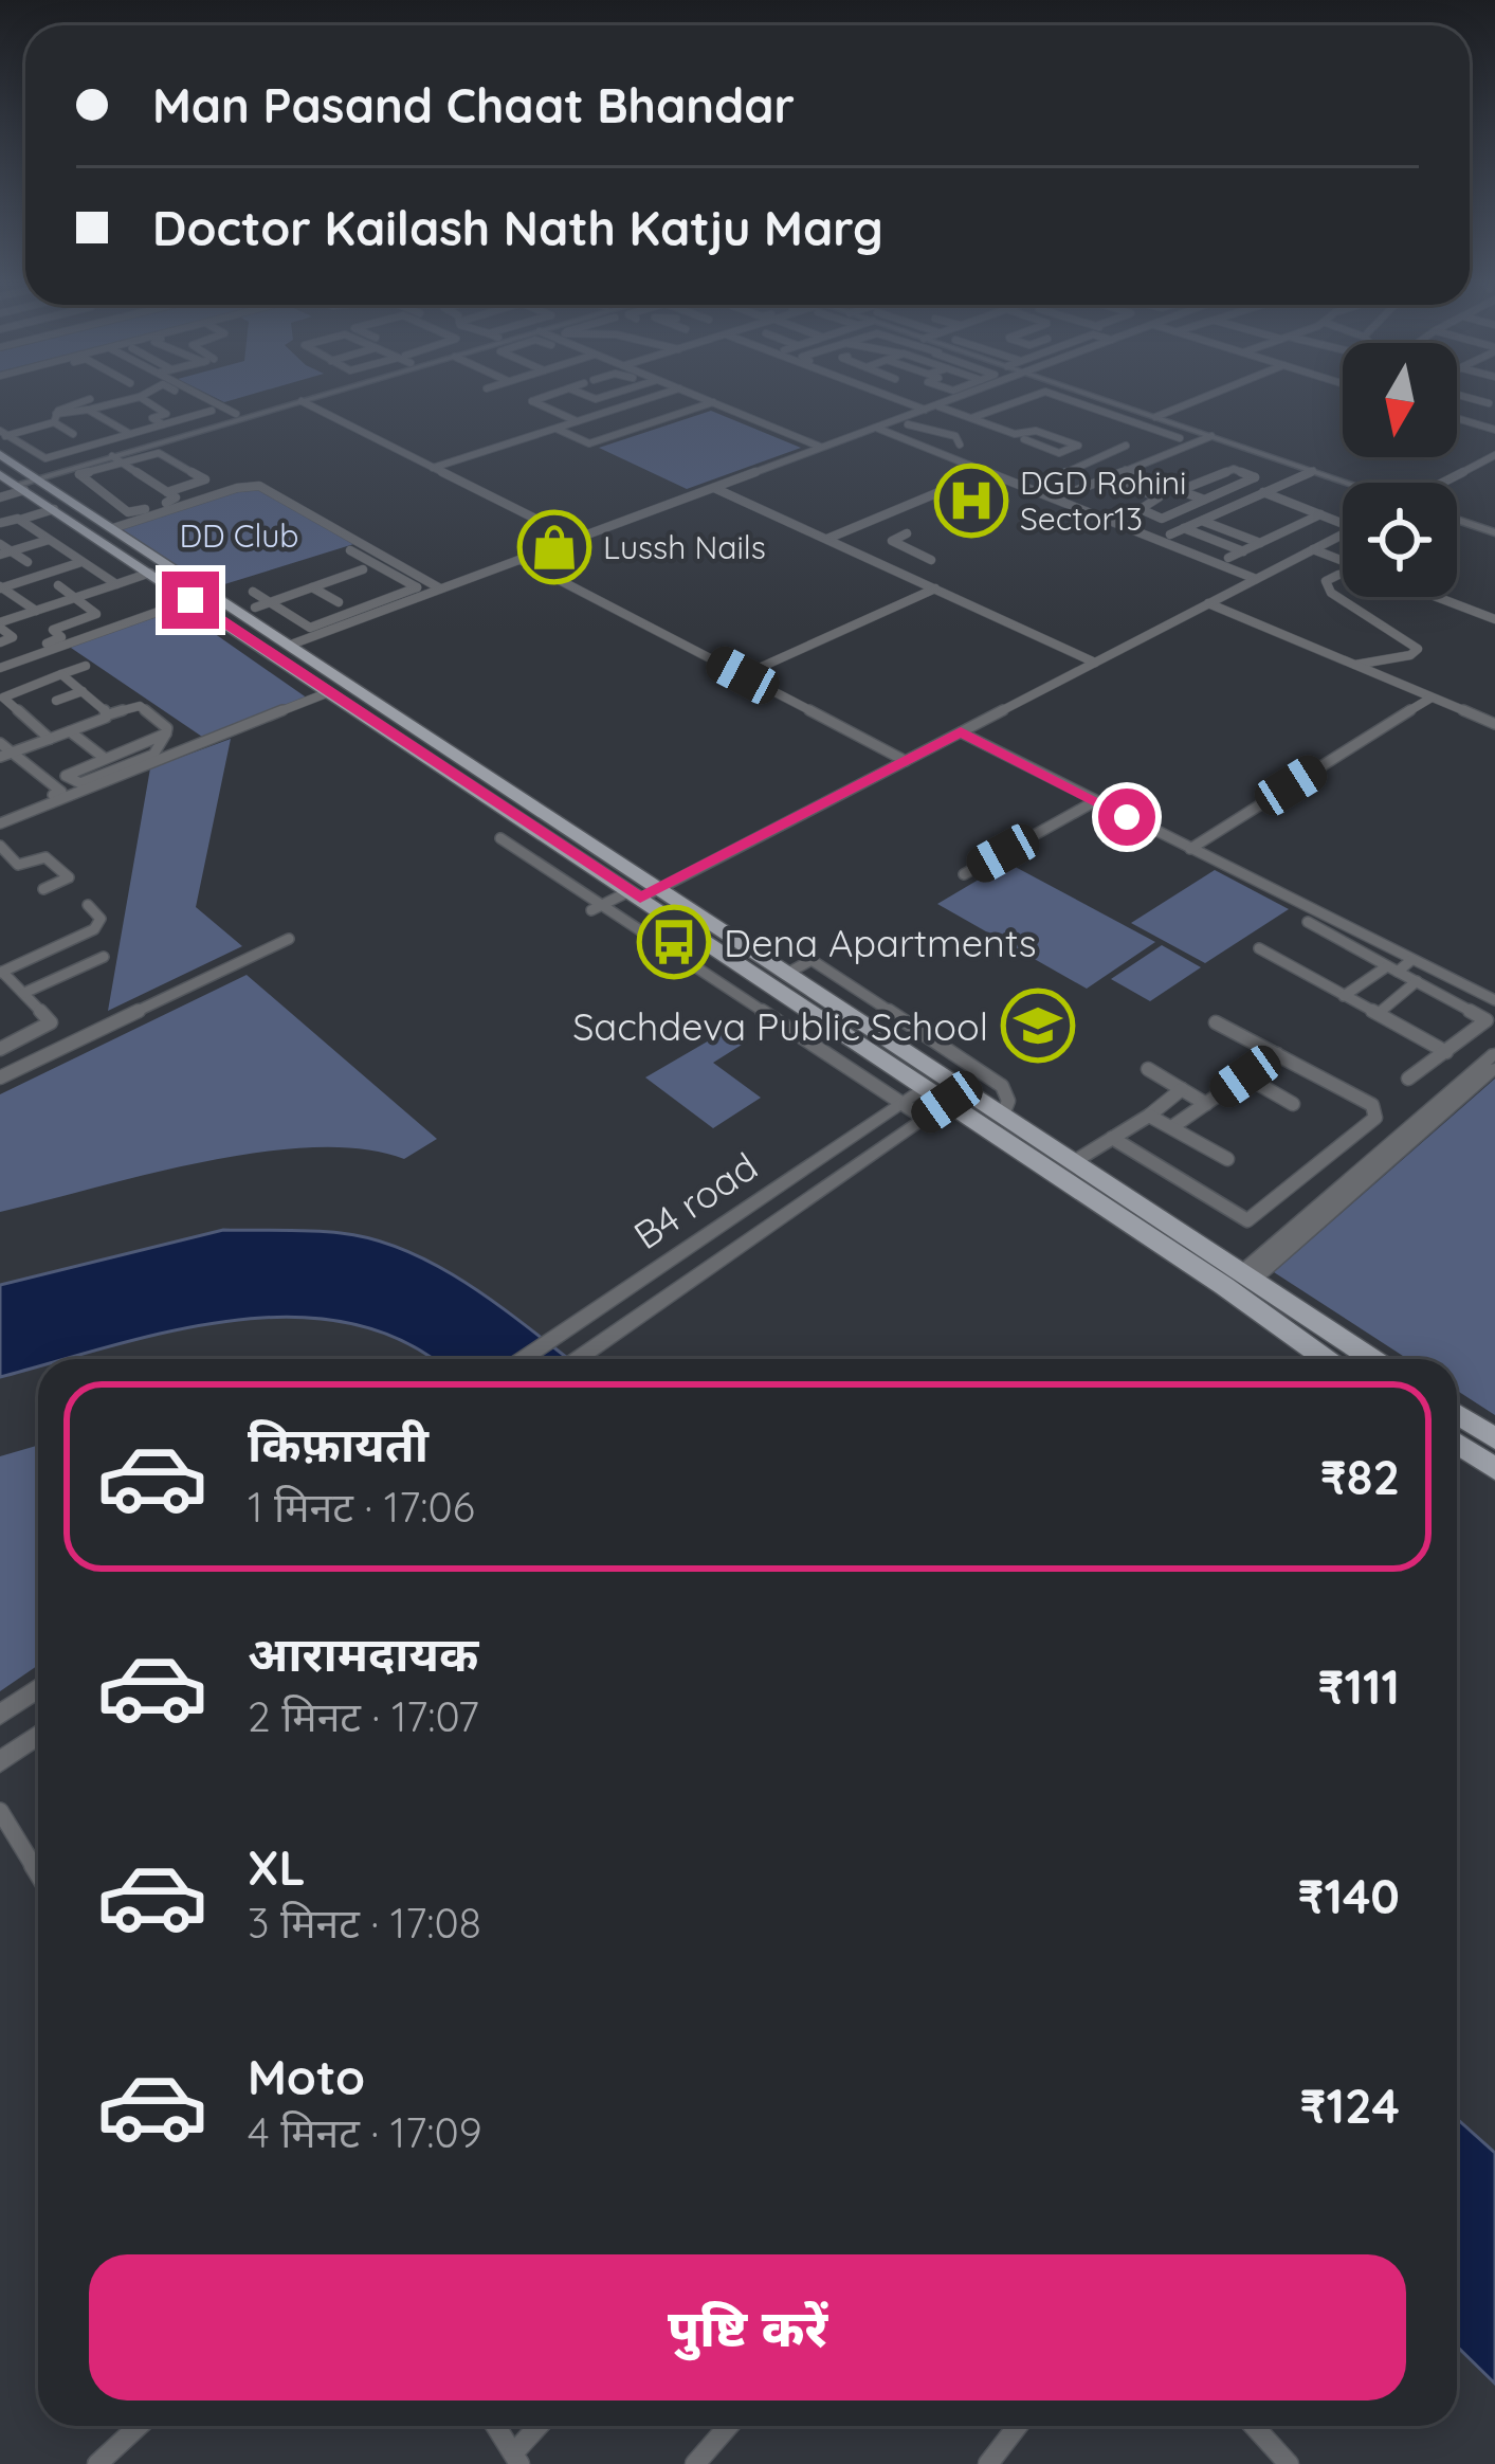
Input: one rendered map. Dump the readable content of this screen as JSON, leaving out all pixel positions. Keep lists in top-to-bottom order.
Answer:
{
  "streets": {
    "street": ["B4 road"]
  },
  "parks": ["DD Club"],
  "places": {
    "hospital": ["DGD Rohini Sector13"],
    "shop": ["Lussh Nails"],
    "bus stop": ["Dena Apartments"],
    "school or university": ["Sachdeva Public School"]
  },
  "north": "bottom",
  "page": {
    "banner": ["Man Pasand Chaat Bhandar", "Doctor Kailash Nath Katju Marg"],
    "list": [
      {
        "name": "किफ़ायती",
        "note": "1 मिनट · 17:06",
        "value": "₹82"
      },
      {
        "name": "आरामदायक",
        "note": "2 मिनट · 17:07",
        "value": "₹111"
      },
      {
        "name": "XL",
        "note": "3 मिनट · 17:08",
        "value": "₹140"
      },
      {
        "name": "Moto",
        "note": "4 मिनट · 17:09",
        "value": "₹124"
      }
    ],
    "buttons": "पुष्टि करें"
  }
}
